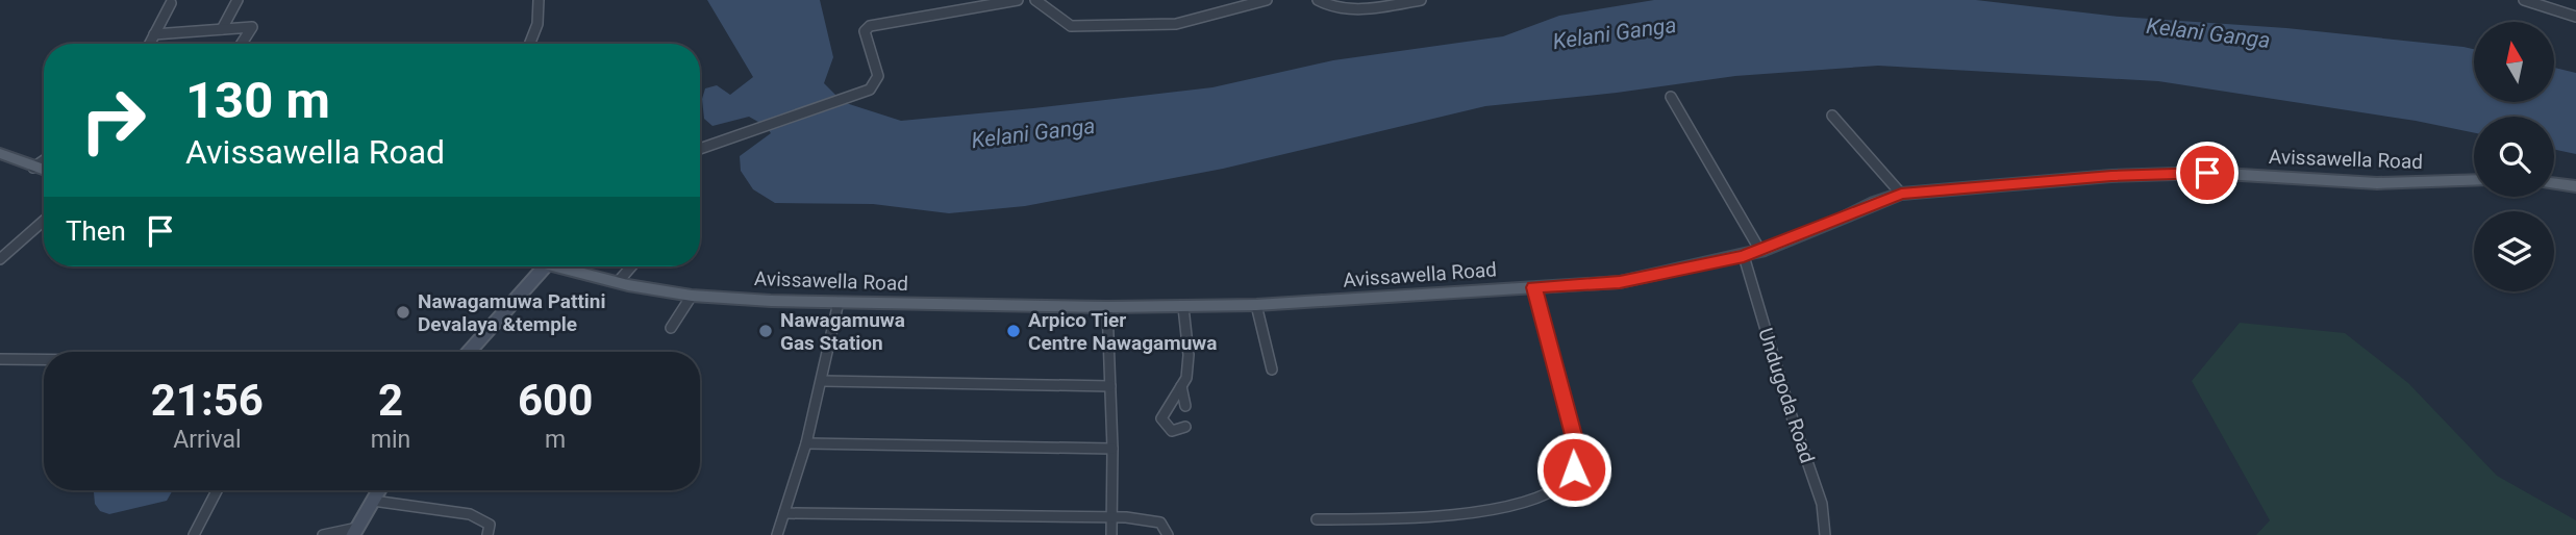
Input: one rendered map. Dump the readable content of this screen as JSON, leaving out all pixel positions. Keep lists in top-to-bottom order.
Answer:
{
  "streets": {
    "main road": ["Avissawella Road"],
    "street": ["Undugoda Road"]
  },
  "crossings": [
    ["Avissawella Road", "Undugoda Road"]
  ],
  "water": ["Kelani Ganga"],
  "places": ["Nawagamuwa Pattini Devalaya &temple", "Nawagamuwa Gas Station", "Arpico Tier Centre Nawagamuwa"],
  "north": "top",
  "page": {
    "turn": ["130 m", "Avissawella Road"],
    "then": "Then",
    "eta": [
      "21:56",
      "Arrival",
      "2",
      "min",
      "600",
      "m"
    ]
  }
}
